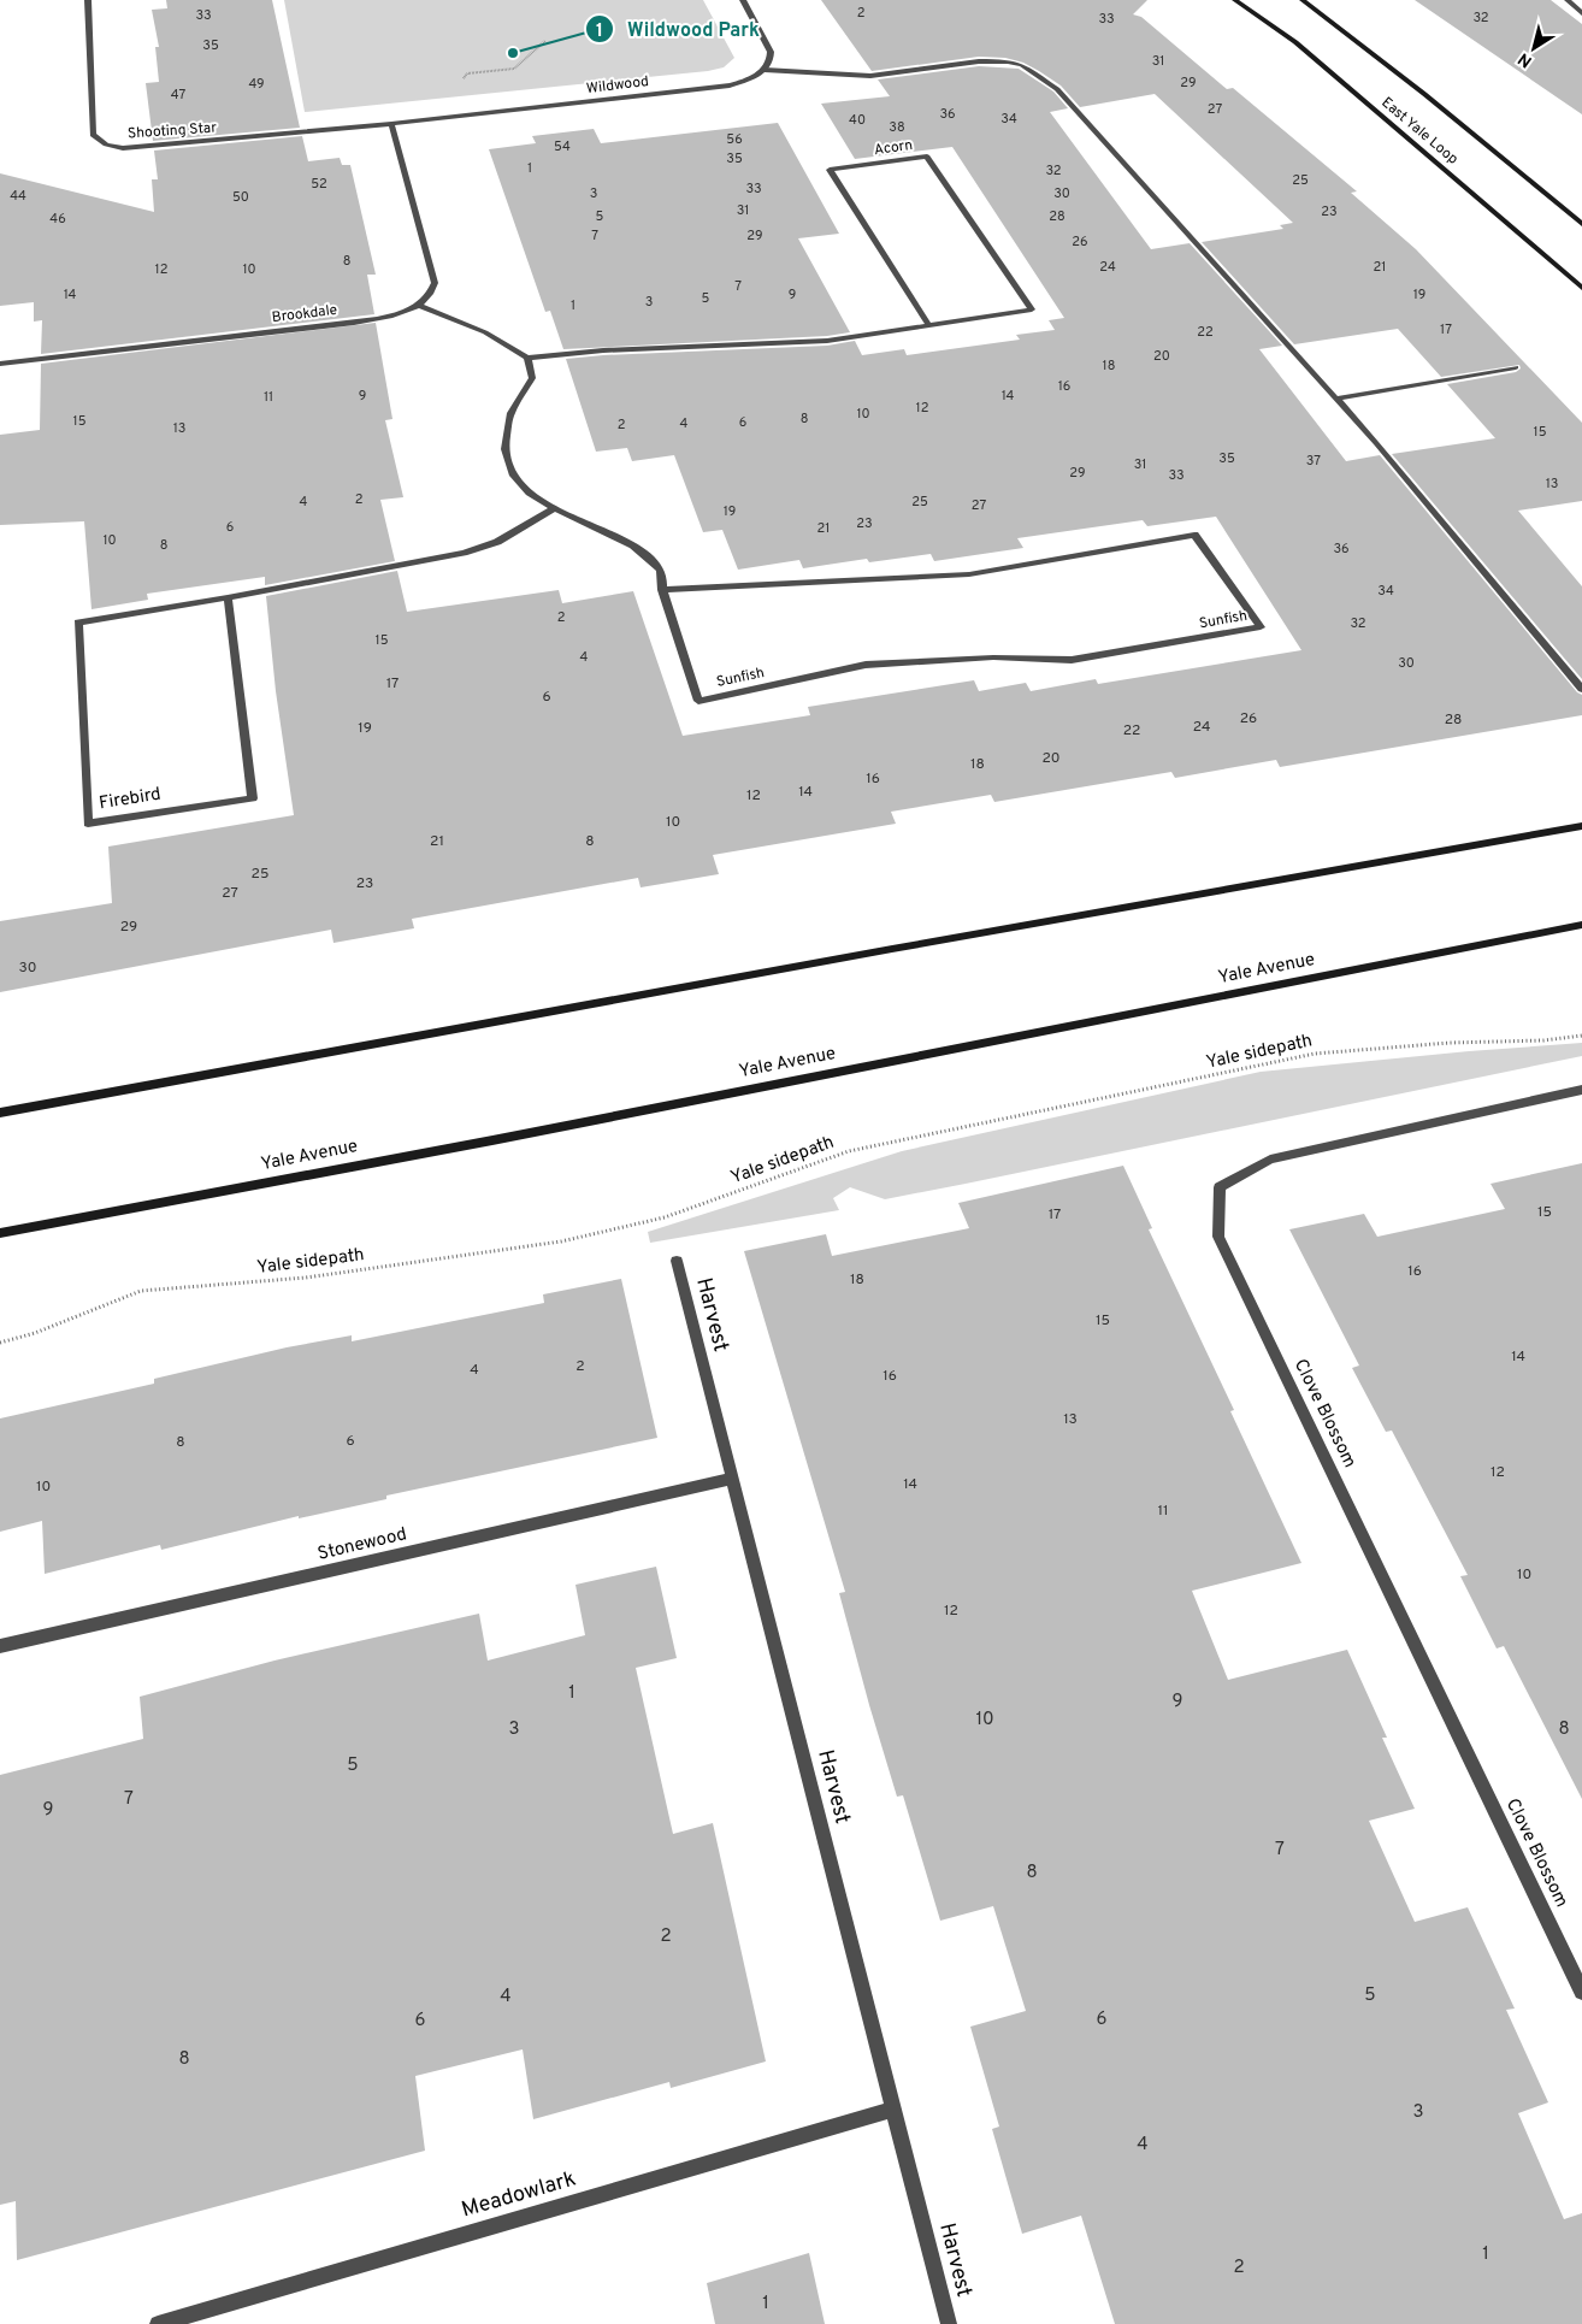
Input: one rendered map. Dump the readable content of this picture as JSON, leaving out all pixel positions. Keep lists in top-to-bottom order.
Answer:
{
  "streets": {
    "main road": ["East Yale Loop", "Yale Avenue"],
    "street": [
      "Wildwood",
      "Shooting Star",
      "Acorn",
      "Brookdale",
      "Sunfish",
      "Firebird",
      "Harvest",
      "Clove Blossom",
      "Stonewood",
      "Meadowlark"
    ],
    "path": ["Yale sidepath"]
  },
  "crossings": [
    ["Wildwood", "Shooting Star"],
    ["Acorn", "Sunfish"],
    ["Sunfish", "Firebird"],
    ["Harvest", "Stonewood"],
    ["Harvest", "Meadowlark"]
  ],
  "places": ["Wildwood Park"],
  "house_numbers": [
    "2",
    "33",
    "32",
    "33",
    "35",
    "31",
    "29",
    "49",
    "47",
    "27",
    "36",
    "34",
    "40",
    "38",
    "56",
    "54",
    "35",
    "1",
    "32",
    "25",
    "52",
    "33",
    "3",
    "30",
    "44",
    "50",
    "31",
    "23",
    "5",
    "28",
    "46",
    "7",
    "29",
    "26",
    "8",
    "24",
    "21",
    "12",
    "10",
    "7",
    "14",
    "9",
    "19",
    "5",
    "3",
    "1",
    "17",
    "22",
    "20",
    "18",
    "16",
    "9",
    "14",
    "11",
    "12",
    "10",
    "8",
    "15",
    "6",
    "4",
    "2",
    "13",
    "15",
    "35",
    "37",
    "31",
    "29",
    "33",
    "13",
    "2",
    "4",
    "25",
    "27",
    "19",
    "23",
    "6",
    "21",
    "10",
    "8",
    "36",
    "34",
    "2",
    "32",
    "15",
    "4",
    "30",
    "17",
    "6",
    "26",
    "28",
    "24",
    "19",
    "22",
    "20",
    "18",
    "16",
    "14",
    "12",
    "10",
    "21",
    "8",
    "25",
    "23",
    "27",
    "29",
    "30",
    "15",
    "17",
    "16",
    "18",
    "15",
    "14",
    "2",
    "4",
    "16",
    "13",
    "6",
    "8",
    "12",
    "14",
    "10",
    "11",
    "10",
    "12",
    "1",
    "9",
    "10",
    "3",
    "8",
    "5",
    "7",
    "9",
    "7",
    "8",
    "2",
    "5",
    "4",
    "6",
    "6",
    "8",
    "3",
    "4",
    "1",
    "2",
    "1"
  ],
  "north": "bottom left"
}
